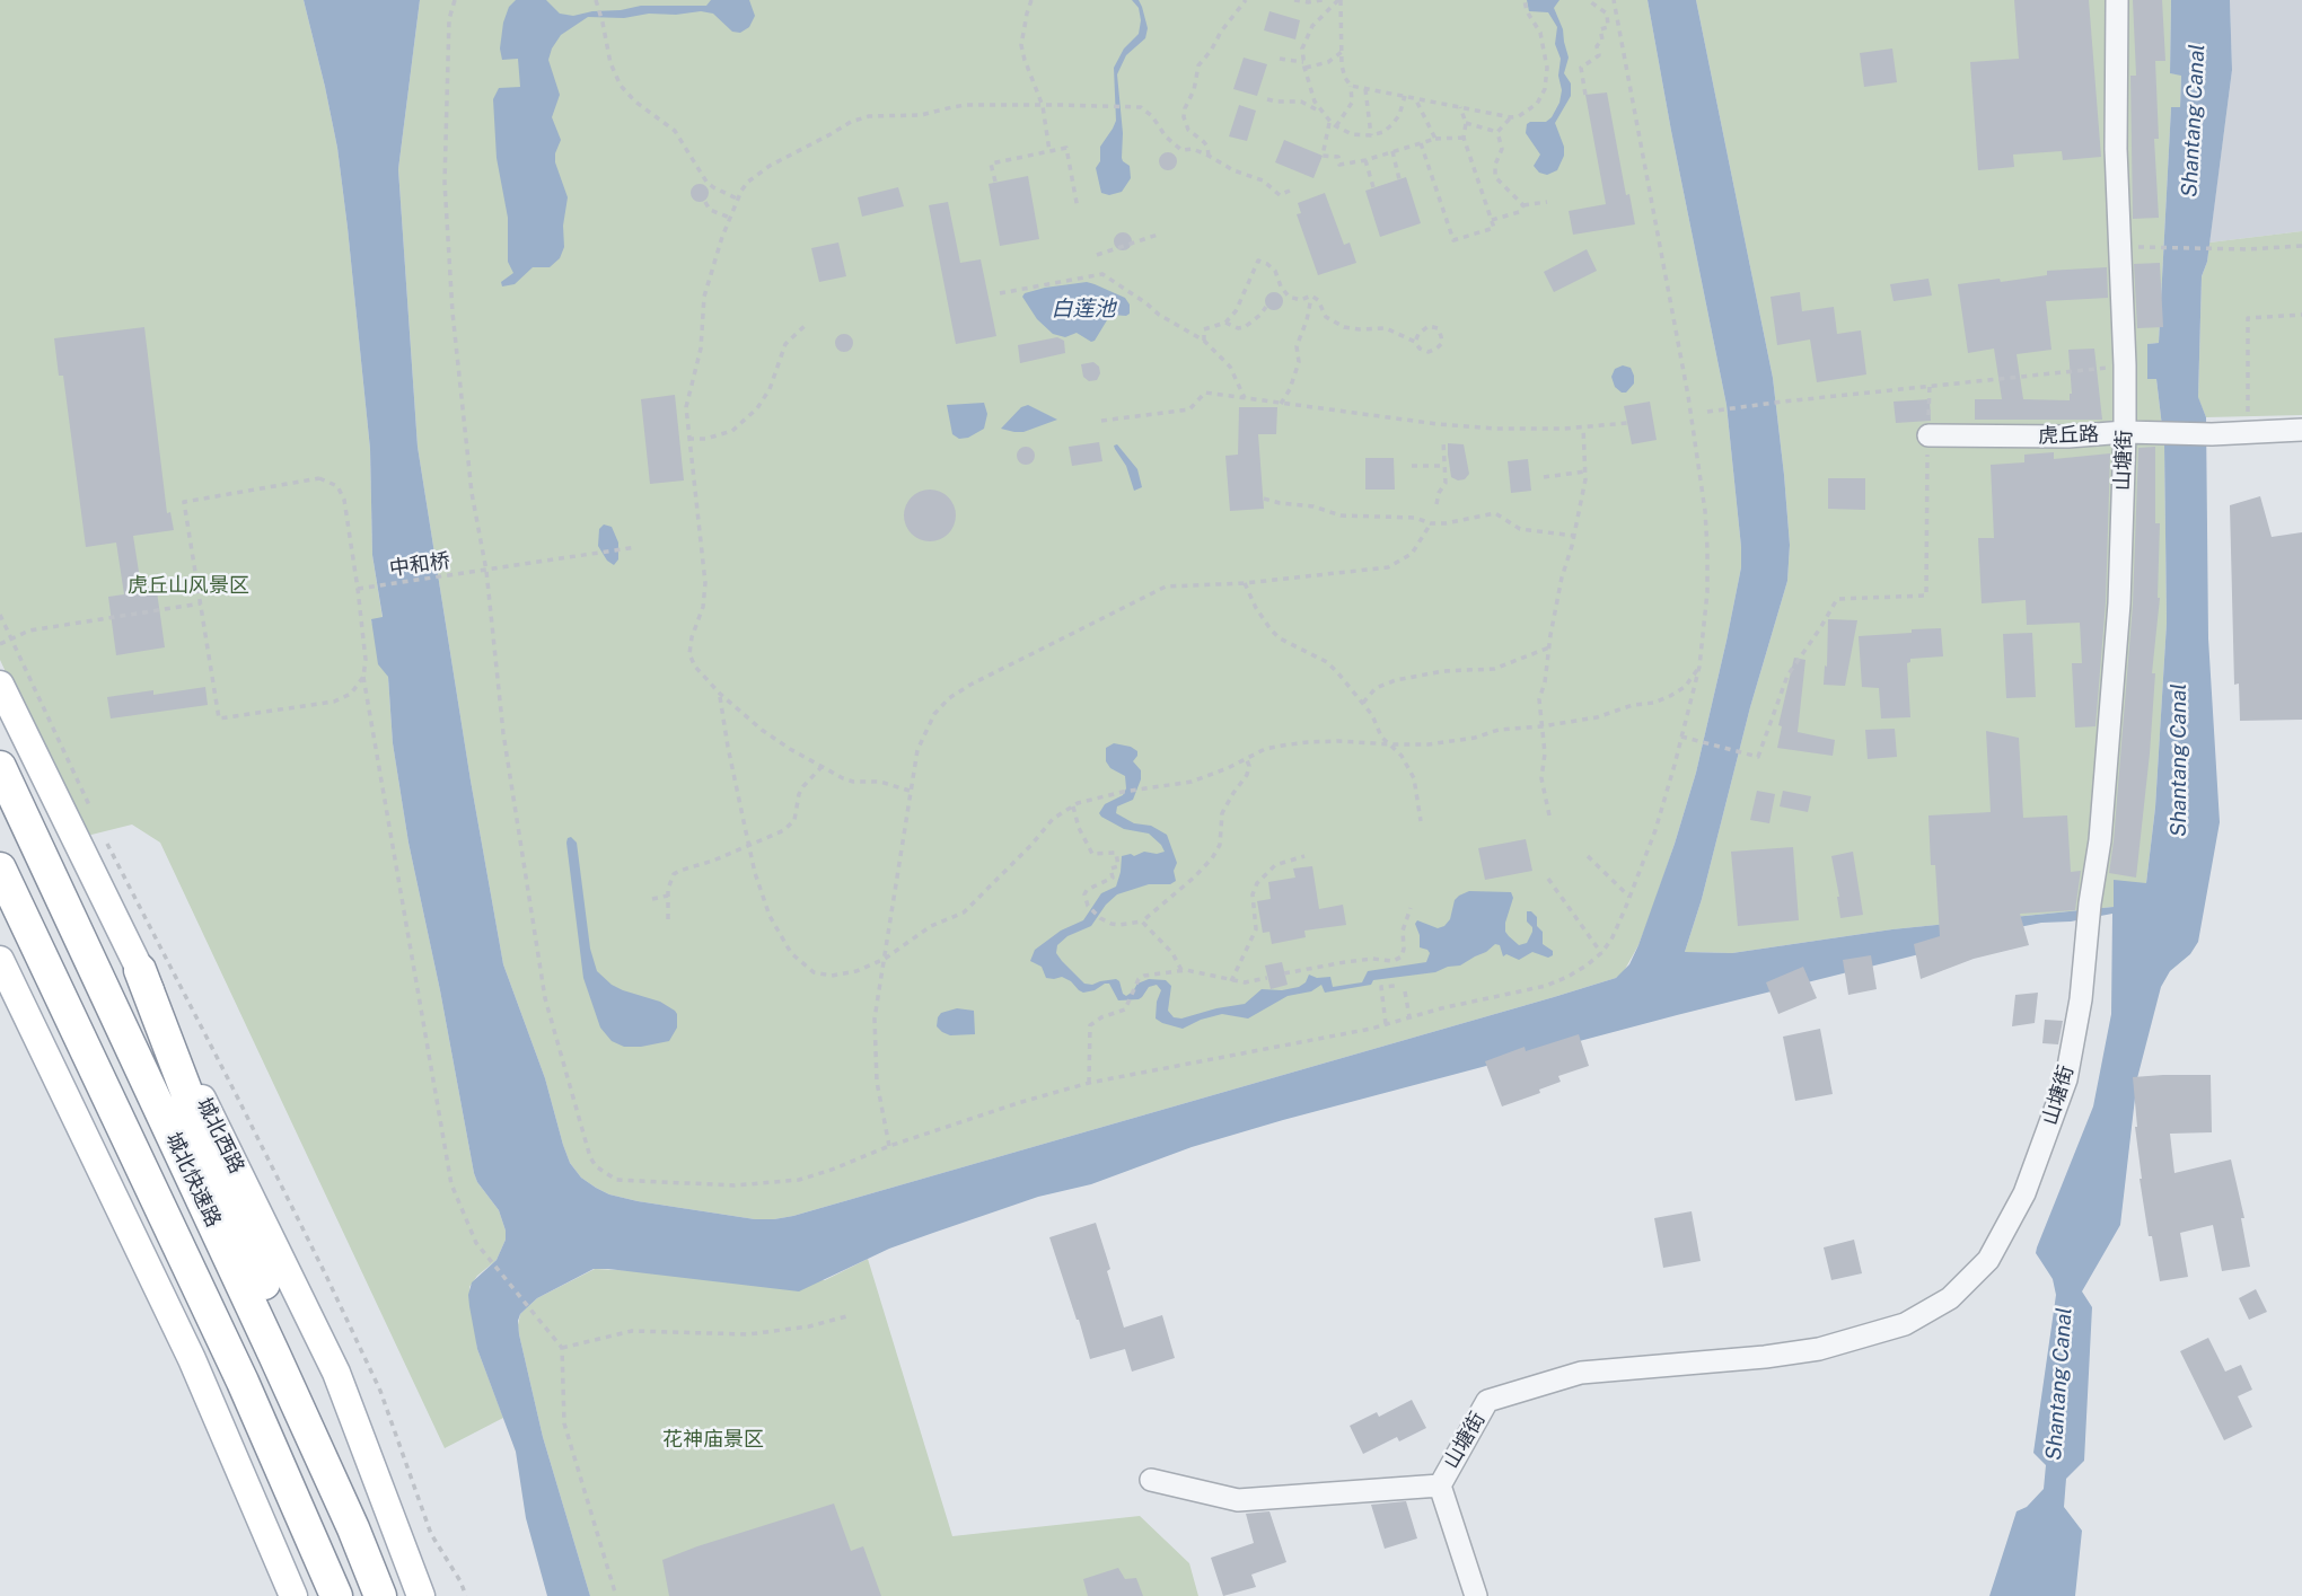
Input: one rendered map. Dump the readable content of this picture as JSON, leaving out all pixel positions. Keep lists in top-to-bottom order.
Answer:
{
  "streets": {
    "highway": ["城北快速路"],
    "main road": ["城北西路"],
    "street": ["虎丘路", "山塘街"],
    "path": ["中和桥"]
  },
  "crossings": [
    ["虎丘路", "山塘街"]
  ],
  "water": ["Shantang Canal", "白莲池"],
  "parks": ["虎丘山风景区", "花神庙景区"]
}
